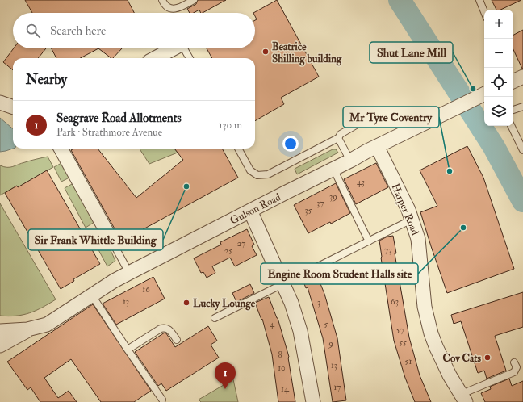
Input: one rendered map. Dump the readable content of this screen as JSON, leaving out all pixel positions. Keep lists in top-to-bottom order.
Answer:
{
  "streets": {
    "street": ["Gulson Road", "Harper Road"]
  },
  "crossings": [
    ["Gulson Road", "Harper Road"]
  ],
  "places": [
    "Beatrice Shilling building",
    "Shut Lane Mill",
    "Mr Tyre Coventry",
    "Sir Frank Whittle Building",
    "Engine Room Student Halls site",
    "Lucky Lounge",
    "Cov Cats"
  ],
  "house_numbers": [
    "43",
    "39",
    "37",
    "35",
    "27",
    "73",
    "25",
    "16",
    "13",
    "63",
    "3",
    "4",
    "5",
    "57",
    "55",
    "9",
    "8",
    "51",
    "13",
    "10",
    "17",
    "14"
  ],
  "page": {
    "map_buttons": ["+", "−"],
    "search": "Search here",
    "heading": "Nearby",
    "list": [
      {
        "mark": "1",
        "name": "Seagrave Road Allotments",
        "note": "Park · Strathmore Avenue",
        "value": "130 m"
      }
    ],
    "pins": "1"
  }
}
